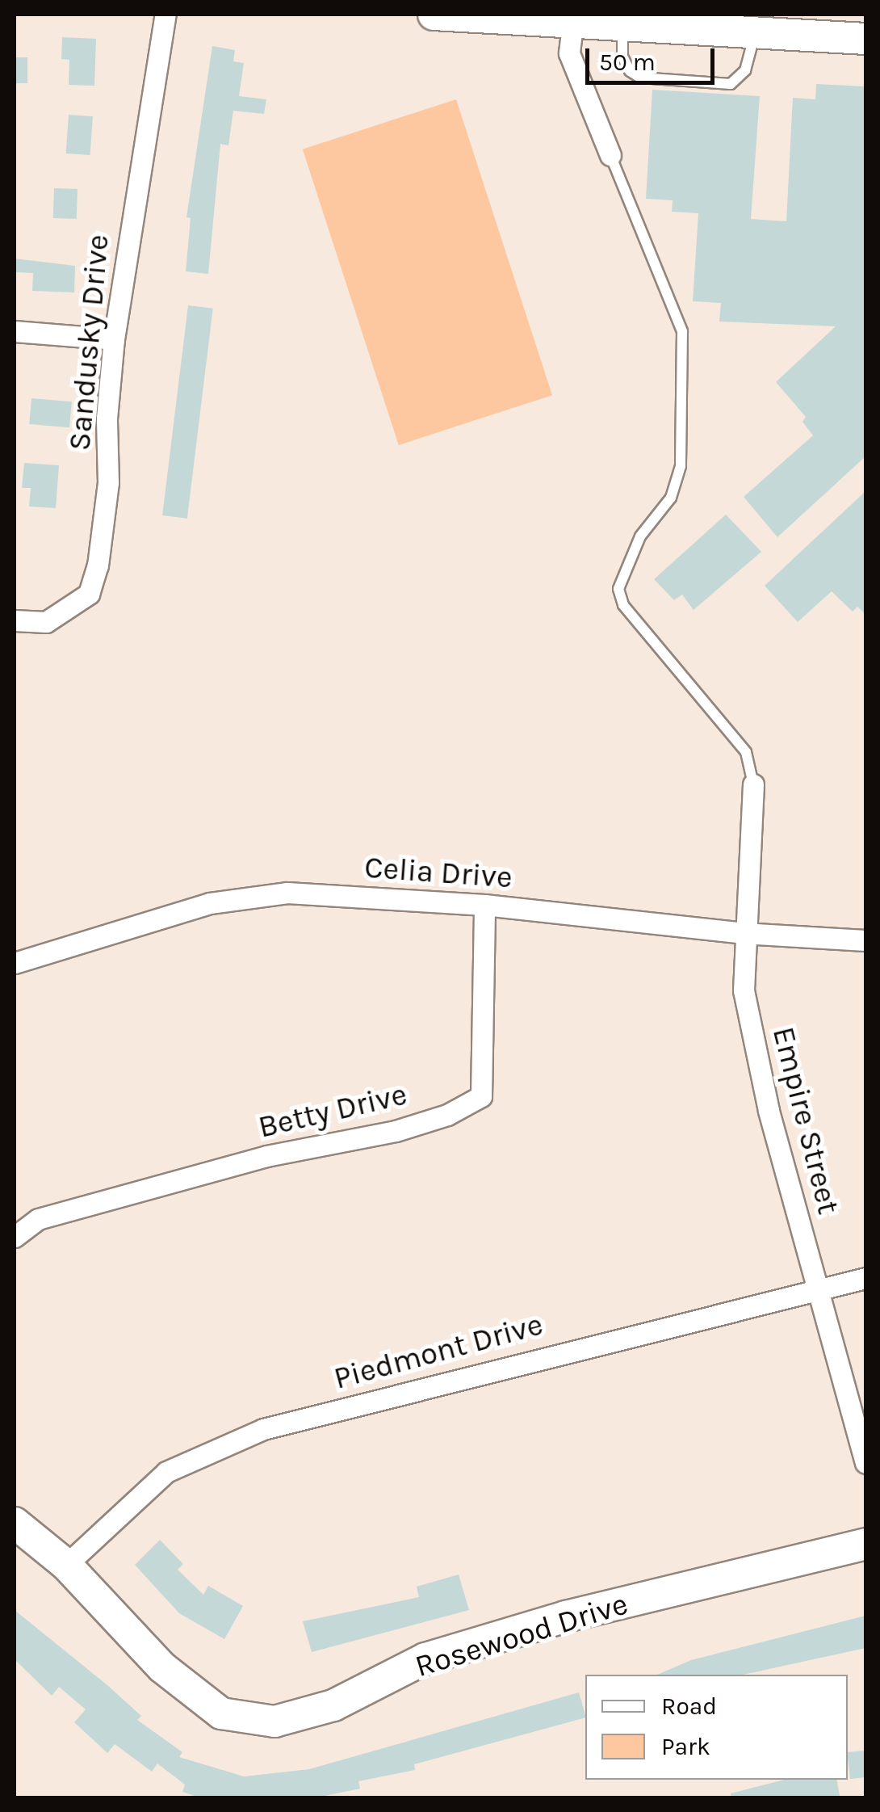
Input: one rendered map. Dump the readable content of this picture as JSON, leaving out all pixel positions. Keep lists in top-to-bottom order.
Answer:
{
  "streets": {
    "street": [
      "Sandusky Drive",
      "Celia Drive",
      "Betty Drive",
      "Empire Street",
      "Piedmont Drive",
      "Rosewood Drive"
    ]
  },
  "crossings": [
    ["Celia Drive", "Betty Drive"],
    ["Celia Drive", "Empire Street"],
    ["Empire Street", "Piedmont Drive"],
    ["Piedmont Drive", "Rosewood Drive"]
  ],
  "legend": ["Road", "Park"],
  "scale_bar": "50 m"
}
